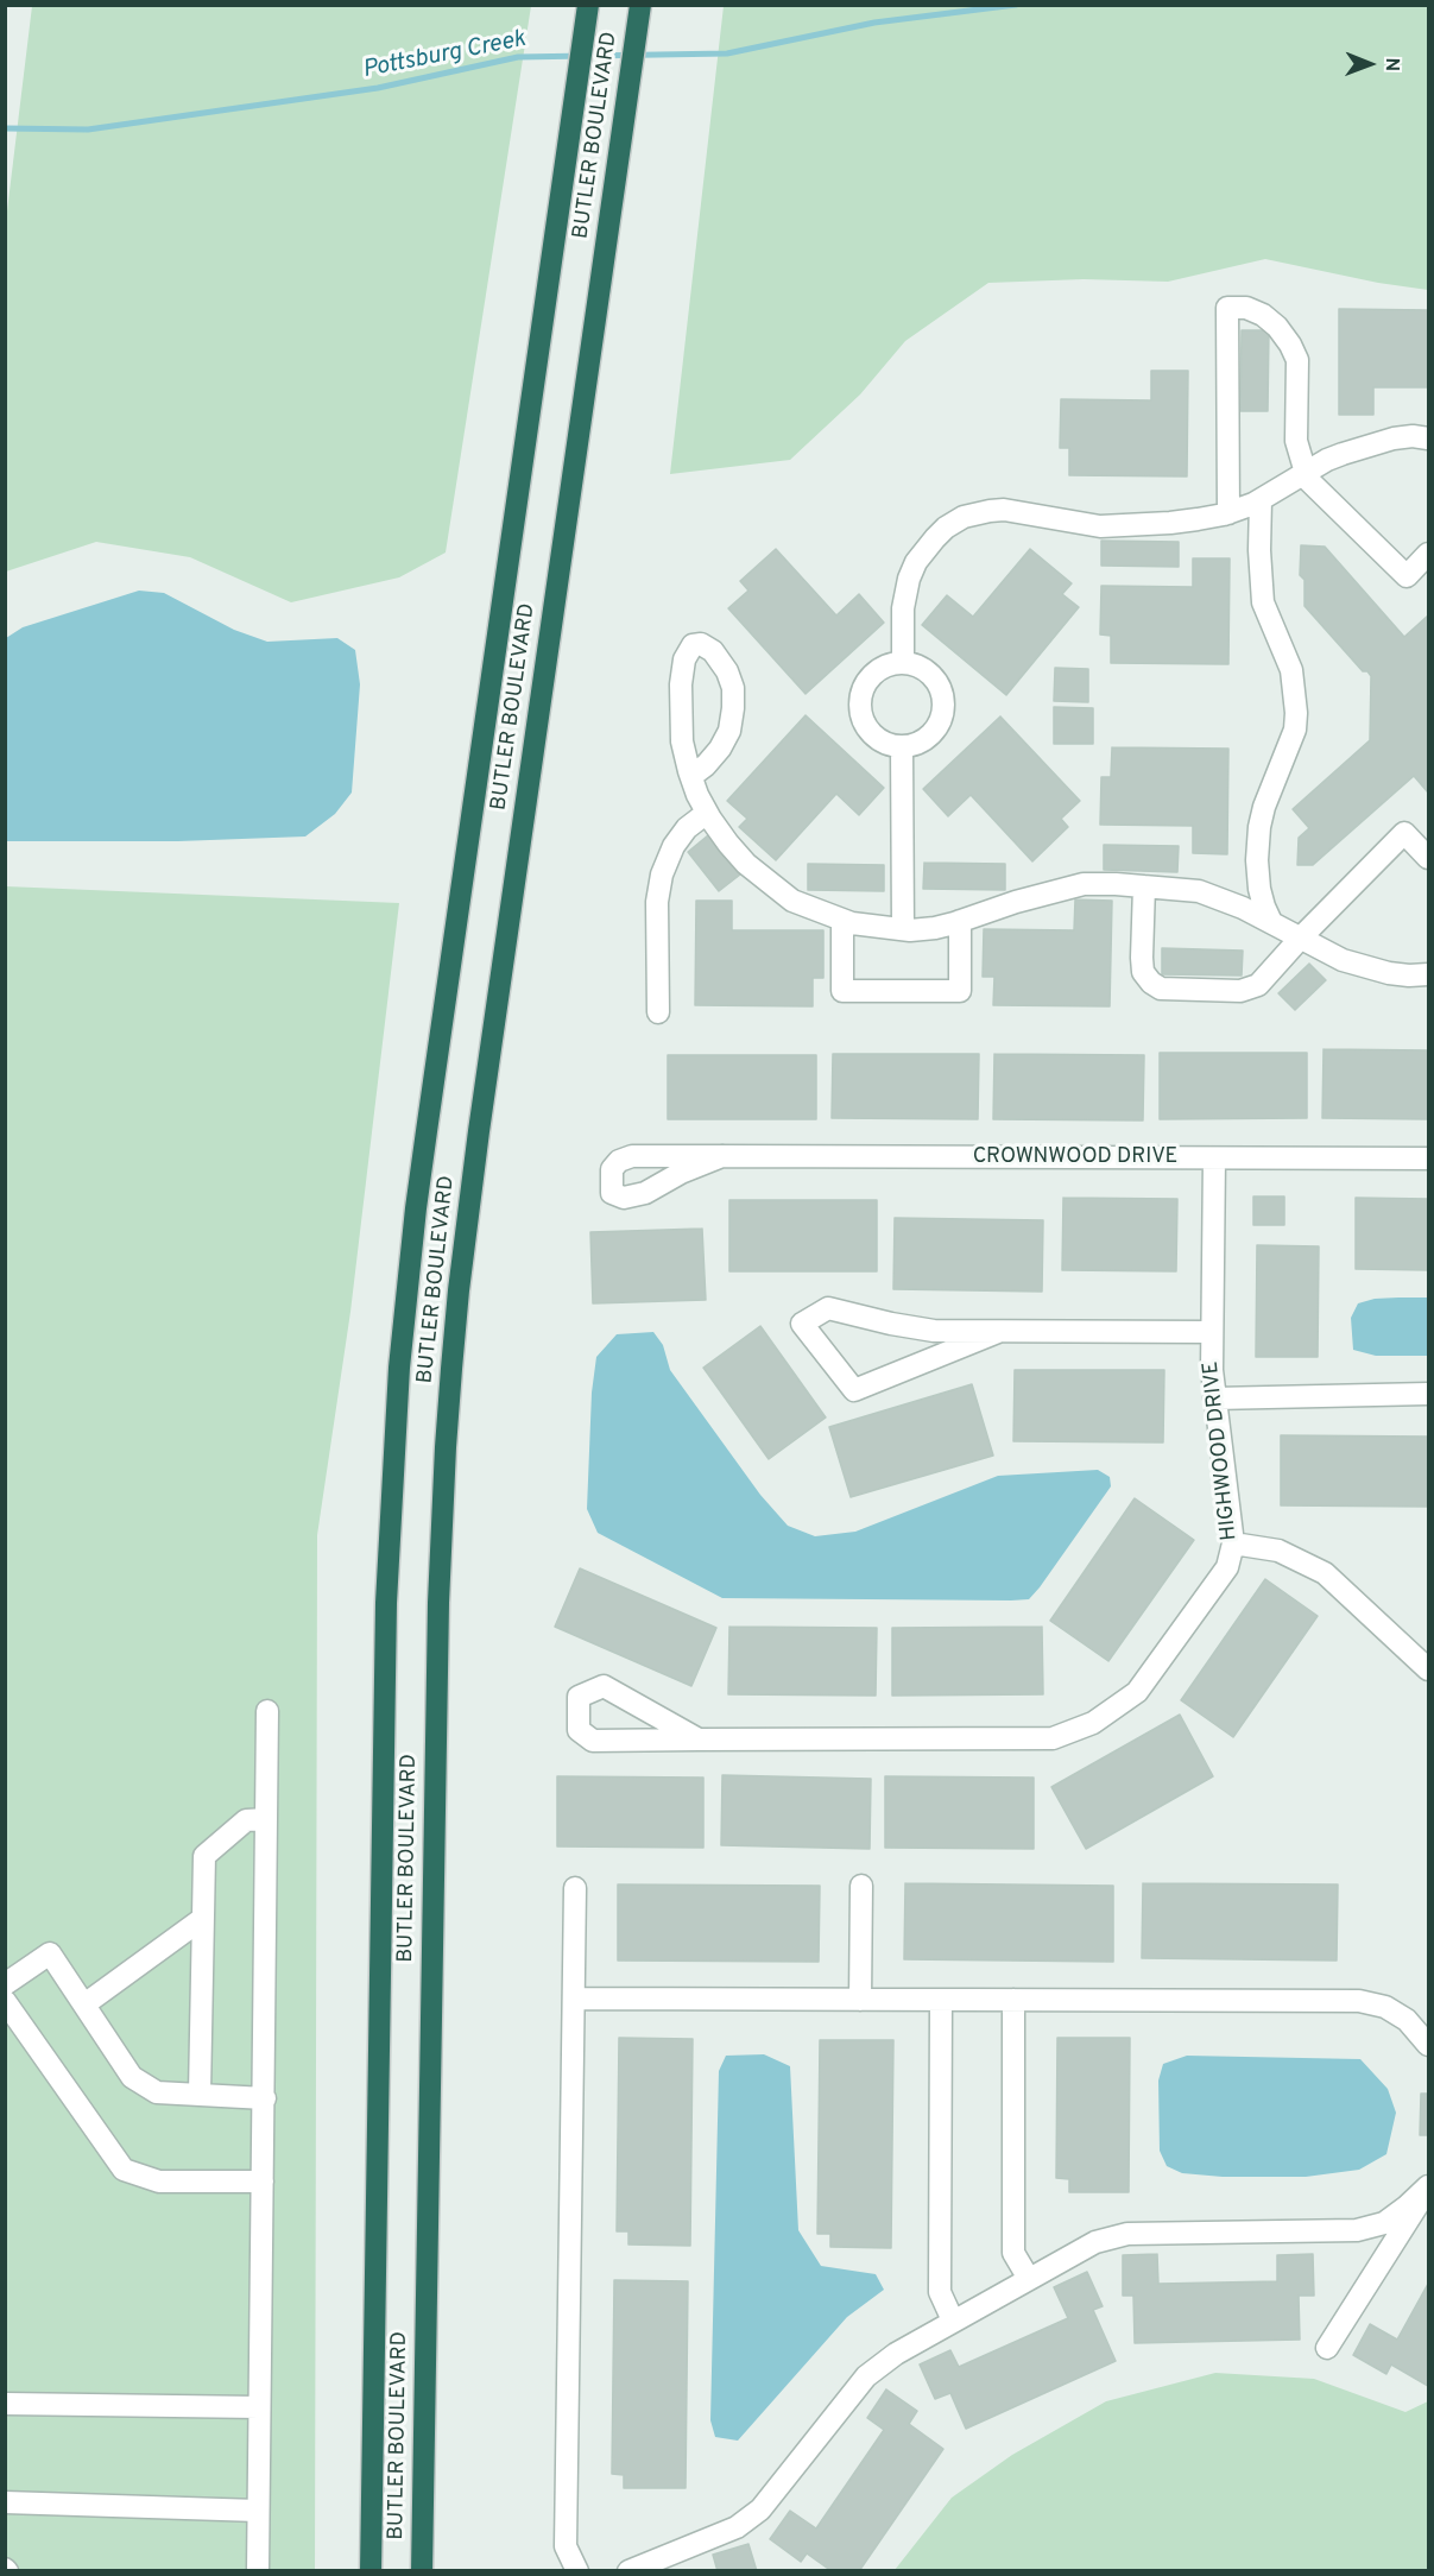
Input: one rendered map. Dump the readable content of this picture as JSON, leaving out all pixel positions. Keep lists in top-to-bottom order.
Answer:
{
  "streets": {
    "highway": ["BUTLER BOULEVARD"],
    "street": ["CROWNWOOD DRIVE", "HIGHWOOD DRIVE"]
  },
  "crossings": [
    ["CROWNWOOD DRIVE", "HIGHWOOD DRIVE"]
  ],
  "water": ["Pottsburg Creek"],
  "north": "right"
}
